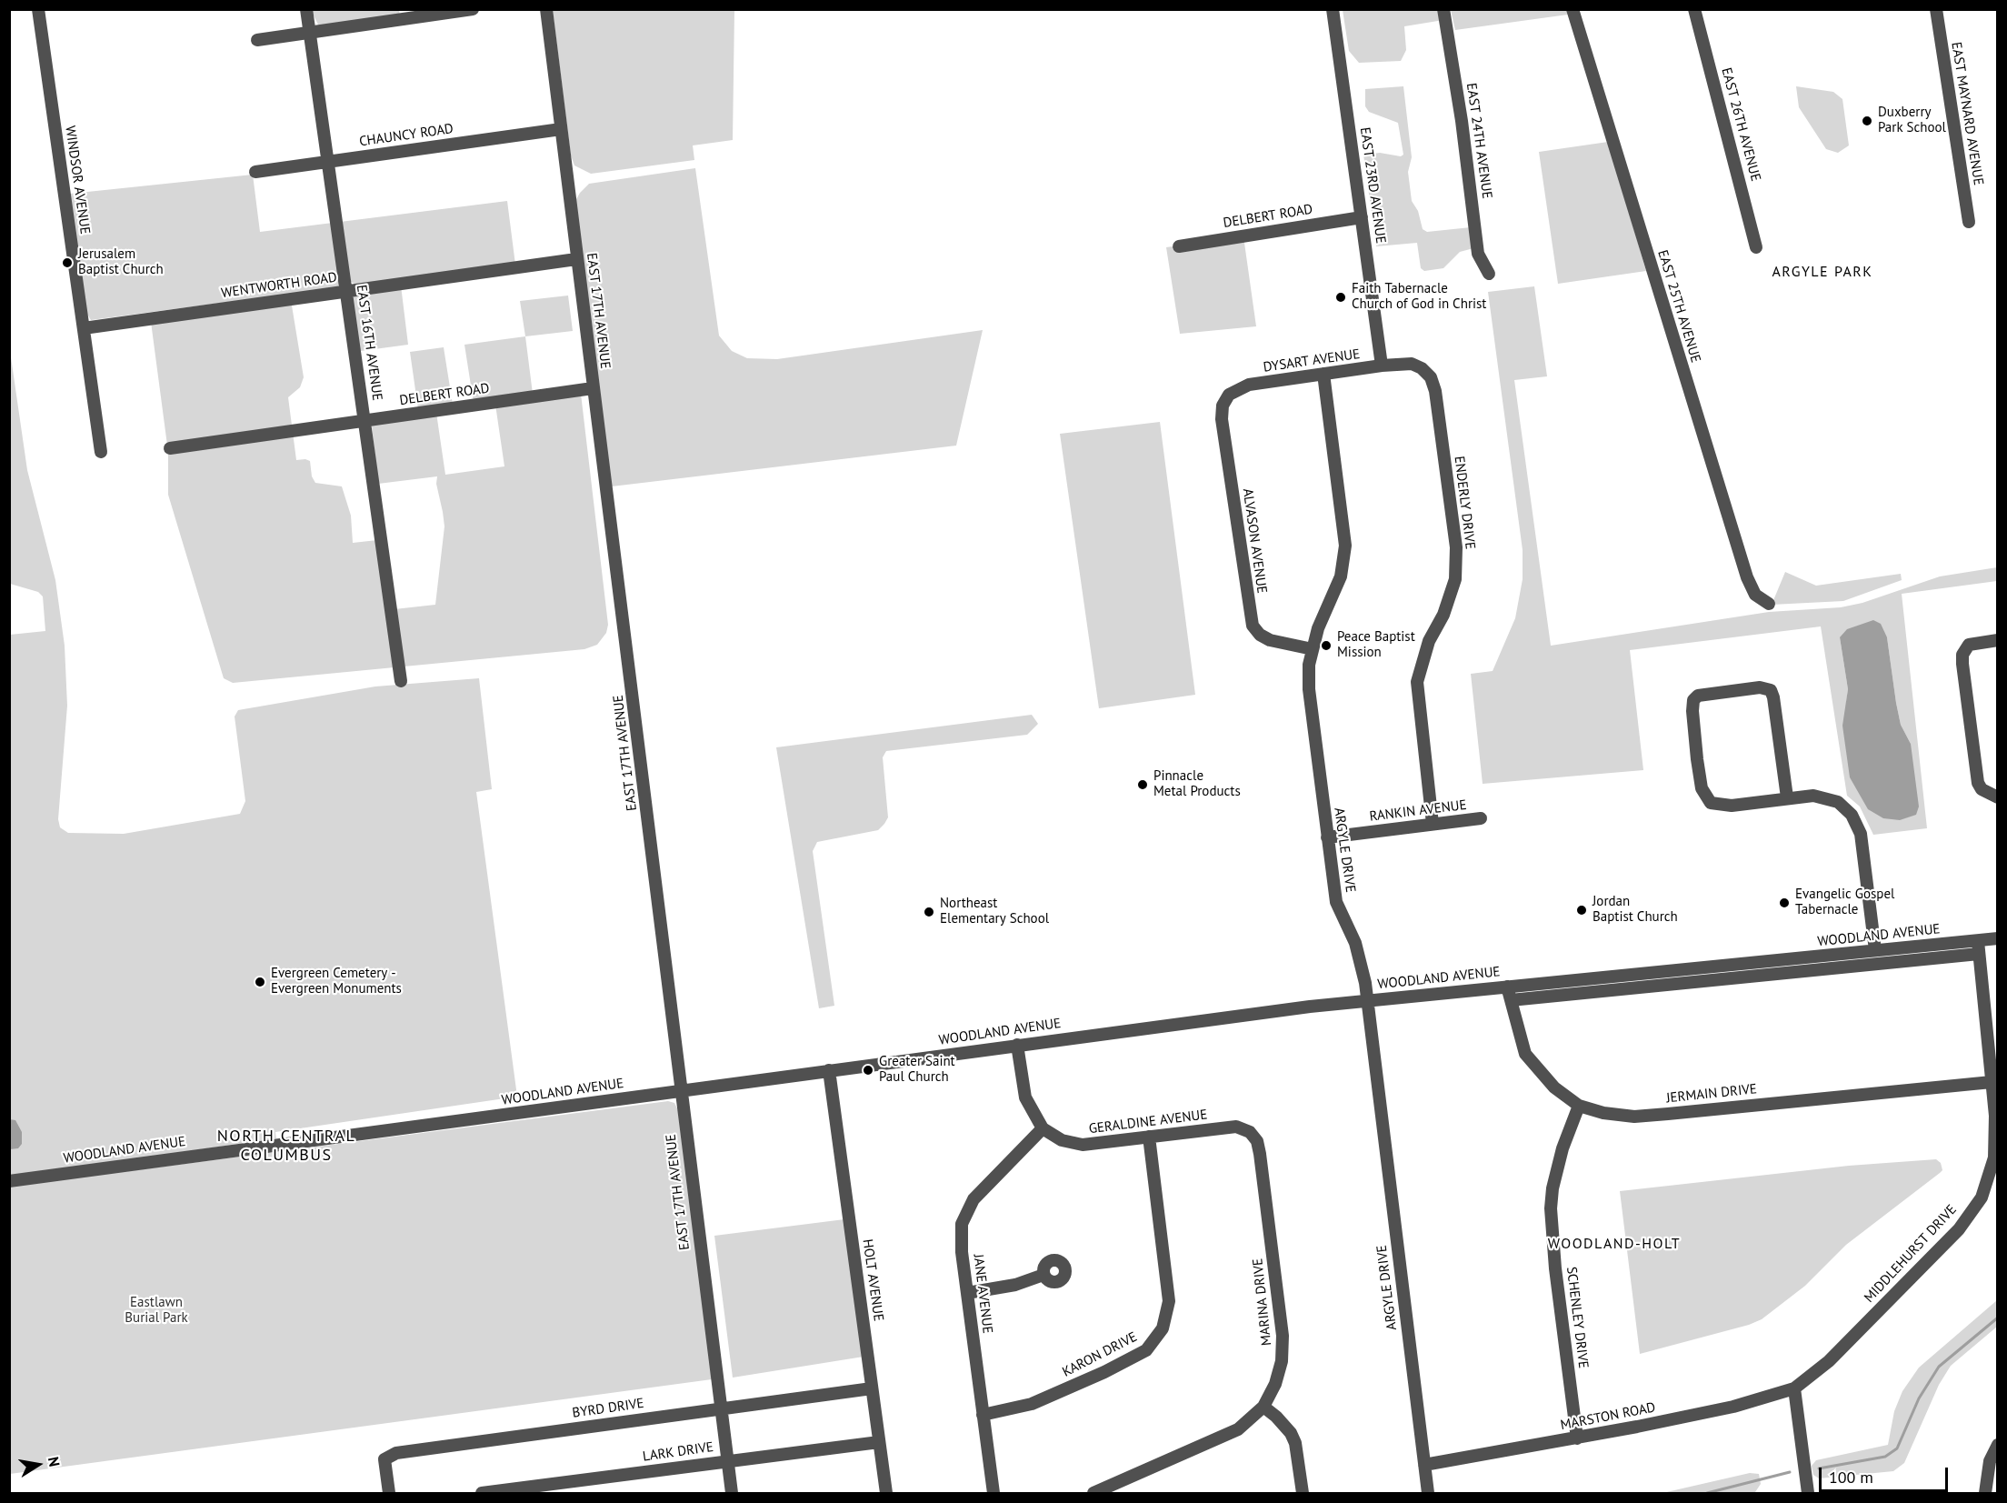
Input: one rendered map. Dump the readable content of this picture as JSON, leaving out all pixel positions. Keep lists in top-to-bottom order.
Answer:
{
  "streets": {
    "street": [
      "EAST MAYNARD AVENUE",
      "EAST 26TH AVENUE",
      "CHAUNCY ROAD",
      "EAST 24TH AVENUE",
      "WINDSOR AVENUE",
      "EAST 23RD AVENUE",
      "DELBERT ROAD",
      "WENTWORTH ROAD",
      "EAST 25TH AVENUE",
      "EAST 17TH AVENUE",
      "EAST 16TH AVENUE",
      "DYSART AVENUE",
      "ENDERLY DRIVE",
      "ALVASON AVENUE",
      "RANKIN AVENUE",
      "ARGYLE DRIVE",
      "WOODLAND AVENUE",
      "JERMAIN DRIVE",
      "GERALDINE AVENUE",
      "MIDDLEHURST DRIVE",
      "HOLT AVENUE",
      "JANE AVENUE",
      "MARINA DRIVE",
      "SCHENLEY DRIVE",
      "KARON DRIVE",
      "BYRD DRIVE",
      "MARSTON ROAD",
      "LARK DRIVE"
    ]
  },
  "crossings": [
    ["CHAUNCY ROAD", "EAST 17TH AVENUE"],
    ["CHAUNCY ROAD", "EAST 16TH AVENUE"],
    ["WINDSOR AVENUE", "WENTWORTH ROAD"],
    ["EAST 23RD AVENUE", "DELBERT ROAD"],
    ["EAST 23RD AVENUE", "DYSART AVENUE"],
    ["DELBERT ROAD", "EAST 17TH AVENUE"],
    ["DELBERT ROAD", "EAST 16TH AVENUE"],
    ["WENTWORTH ROAD", "EAST 17TH AVENUE"],
    ["WENTWORTH ROAD", "EAST 16TH AVENUE"],
    ["EAST 17TH AVENUE", "WOODLAND AVENUE"],
    ["EAST 17TH AVENUE", "BYRD DRIVE"],
    ["EAST 17TH AVENUE", "LARK DRIVE"],
    ["DYSART AVENUE", "ENDERLY DRIVE"],
    ["DYSART AVENUE", "ALVASON AVENUE"],
    ["DYSART AVENUE", "ARGYLE DRIVE"],
    ["ENDERLY DRIVE", "RANKIN AVENUE"],
    ["ALVASON AVENUE", "ARGYLE DRIVE"],
    ["RANKIN AVENUE", "ARGYLE DRIVE"],
    ["ARGYLE DRIVE", "WOODLAND AVENUE"],
    ["ARGYLE DRIVE", "MARSTON ROAD"],
    ["WOODLAND AVENUE", "JERMAIN DRIVE"],
    ["WOODLAND AVENUE", "MIDDLEHURST DRIVE"],
    ["WOODLAND AVENUE", "HOLT AVENUE"],
    ["JERMAIN DRIVE", "MIDDLEHURST DRIVE"],
    ["JERMAIN DRIVE", "SCHENLEY DRIVE"],
    ["GERALDINE AVENUE", "JANE AVENUE"],
    ["GERALDINE AVENUE", "MARINA DRIVE"],
    ["GERALDINE AVENUE", "KARON DRIVE"],
    ["MIDDLEHURST DRIVE", "MARSTON ROAD"],
    ["HOLT AVENUE", "BYRD DRIVE"],
    ["HOLT AVENUE", "LARK DRIVE"],
    ["JANE AVENUE", "KARON DRIVE"],
    ["SCHENLEY DRIVE", "MARSTON ROAD"]
  ],
  "districts": ["ARGYLE PARK", "NORTH CENTRAL COLUMBUS", "WOODLAND-HOLT"],
  "parks": ["Eastlawn Burial Park"],
  "places": [
    "Duxberry Park School",
    "Jerusalem Baptist Church",
    "Faith Tabernacle Church of God in Christ",
    "Peace Baptist Mission",
    "Pinnacle Metal Products",
    "Evangelic Gospel Tabernacle",
    "Jordan Baptist Church",
    "Northeast Elementary School",
    "Evergreen Cemetery - Evergreen Monuments",
    "Greater Saint Paul Church"
  ],
  "scale_bar": "100 m",
  "north": "right"
}
